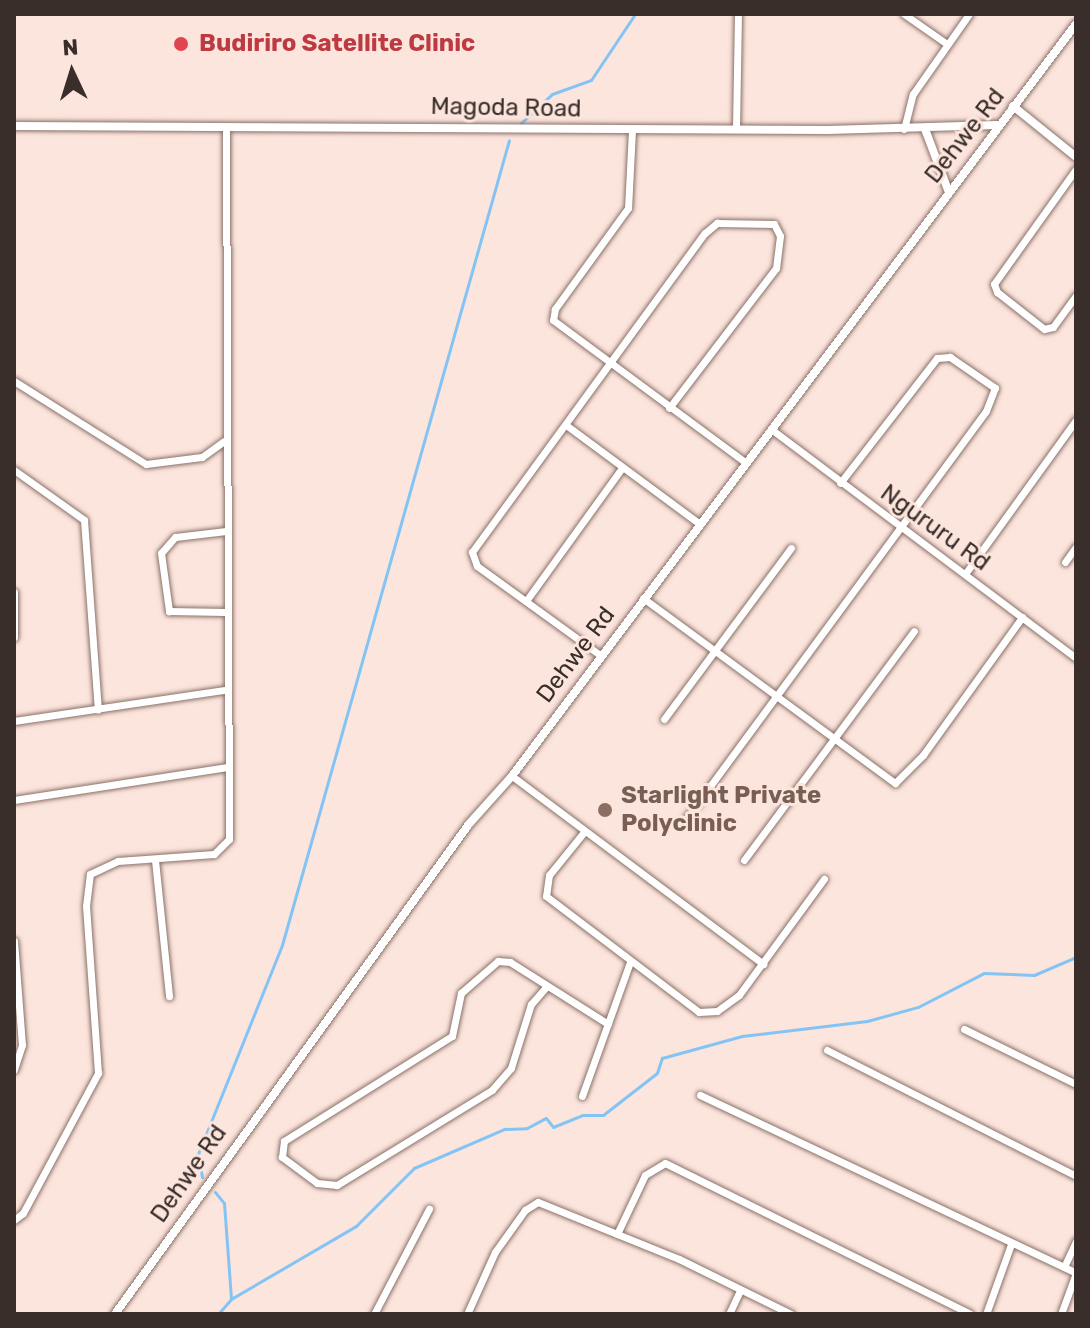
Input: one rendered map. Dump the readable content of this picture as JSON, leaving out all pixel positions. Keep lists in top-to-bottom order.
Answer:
{
  "streets": {
    "street": ["Magoda Road", "Dehwe Rd", "Ngururu Rd"]
  },
  "crossings": [
    ["Magoda Road", "Dehwe Rd"],
    ["Dehwe Rd", "Ngururu Rd"]
  ],
  "places": ["Budiriro Satellite Clinic", "Starlight Private Polyclinic"],
  "north": "top"
}
